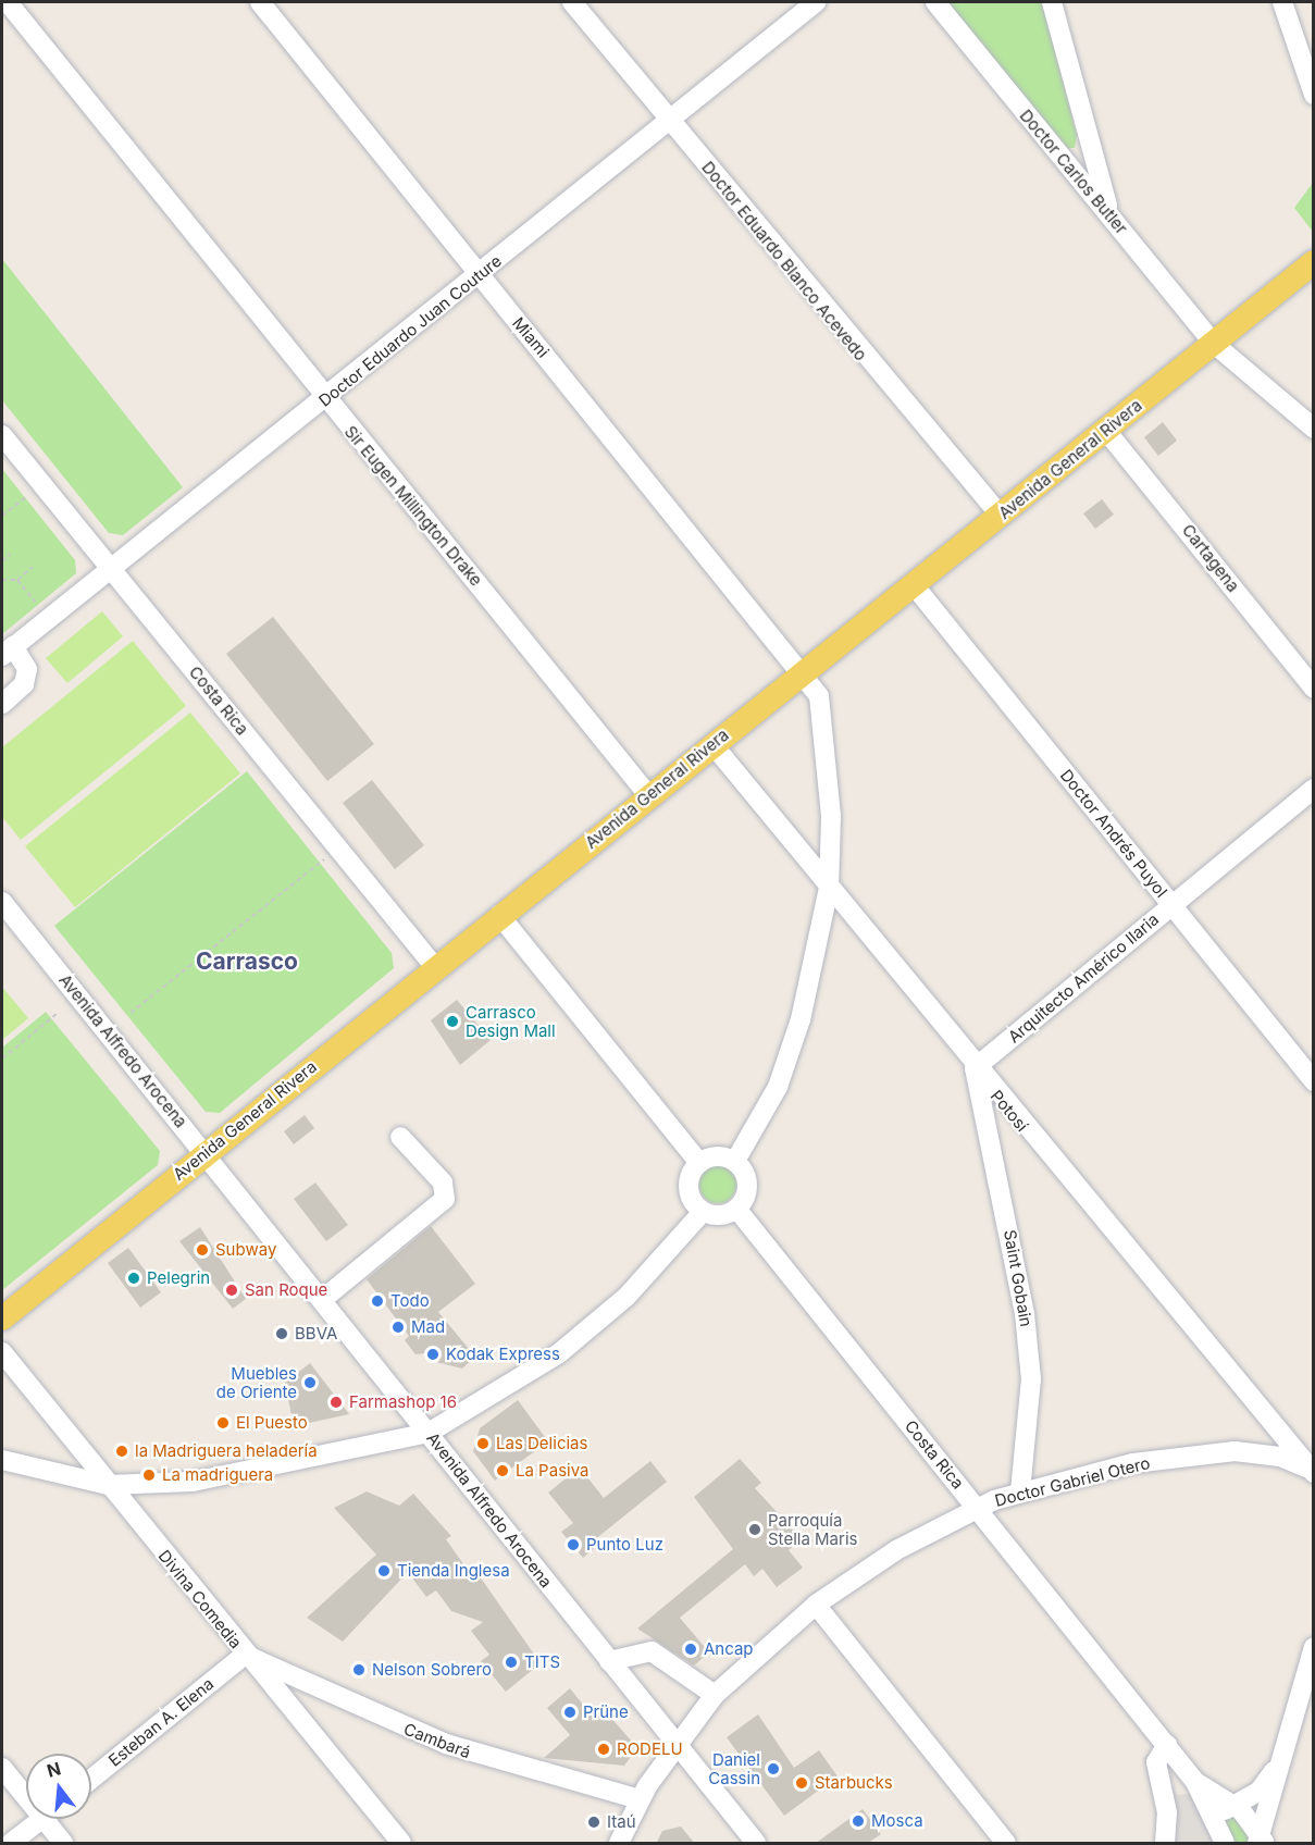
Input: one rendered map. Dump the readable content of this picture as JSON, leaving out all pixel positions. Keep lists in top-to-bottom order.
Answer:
{
  "streets": {
    "main road": ["Avenida General Rivera"],
    "street": [
      "Doctor Carlos Butler",
      "Doctor Eduardo Blanco Acevedo",
      "Doctor Eduardo Juan Couture",
      "Miami",
      "Sir Eugen Millington Drake",
      "Cartagena",
      "Costa Rica",
      "Doctor Andrés Puyol",
      "Arquitecto Américo Ilaria",
      "Avenida Alfredo Arocena",
      "Potosí",
      "Saint Gobain",
      "Doctor Gabriel Otero",
      "Divina Comedia",
      "Esteban A. Elena",
      "Cambará"
    ]
  },
  "crossings": [
    ["Doctor Carlos Butler", "Avenida General Rivera"],
    ["Doctor Eduardo Blanco Acevedo", "Doctor Eduardo Juan Couture"],
    ["Doctor Eduardo Blanco Acevedo", "Avenida General Rivera"],
    ["Doctor Eduardo Juan Couture", "Miami"],
    ["Doctor Eduardo Juan Couture", "Sir Eugen Millington Drake"],
    ["Doctor Eduardo Juan Couture", "Costa Rica"],
    ["Miami", "Avenida General Rivera"],
    ["Miami", "Costa Rica"],
    ["Miami", "Potosí"],
    ["Avenida General Rivera", "Sir Eugen Millington Drake"],
    ["Avenida General Rivera", "Cartagena"],
    ["Avenida General Rivera", "Costa Rica"],
    ["Avenida General Rivera", "Doctor Andrés Puyol"],
    ["Avenida General Rivera", "Avenida Alfredo Arocena"],
    ["Avenida General Rivera", "Potosí"],
    ["Costa Rica", "Doctor Gabriel Otero"],
    ["Doctor Andrés Puyol", "Arquitecto Américo Ilaria"],
    ["Arquitecto Américo Ilaria", "Potosí"],
    ["Arquitecto Américo Ilaria", "Saint Gobain"],
    ["Avenida Alfredo Arocena", "Doctor Gabriel Otero"],
    ["Potosí", "Saint Gobain"],
    ["Potosí", "Doctor Gabriel Otero"],
    ["Saint Gobain", "Doctor Gabriel Otero"],
    ["Doctor Gabriel Otero", "Cambará"],
    ["Divina Comedia", "Esteban A. Elena"],
    ["Divina Comedia", "Cambará"],
    ["Esteban A. Elena", "Cambará"]
  ],
  "districts": ["Carrasco"],
  "places": [
    "Carrasco Design Mall",
    "Subway",
    "Pelegrin",
    "San Roque",
    "Todo",
    "Mad",
    "BBVA",
    "Kodak Express",
    "Muebles de Oriente",
    "Farmashop 16",
    "El Puesto",
    "Las Delicias",
    "la Madriguera heladería",
    "La Pasiva",
    "La madriguera",
    "Parroquía Stella Maris",
    "Punto Luz",
    "Tienda Inglesa",
    "Ancap",
    "TITS",
    "Nelson Sobrero",
    "Prüne",
    "RODELU",
    "Daniel Cassin",
    "Starbucks",
    "Mosca",
    "Itaú"
  ],
  "north": "top"
}
